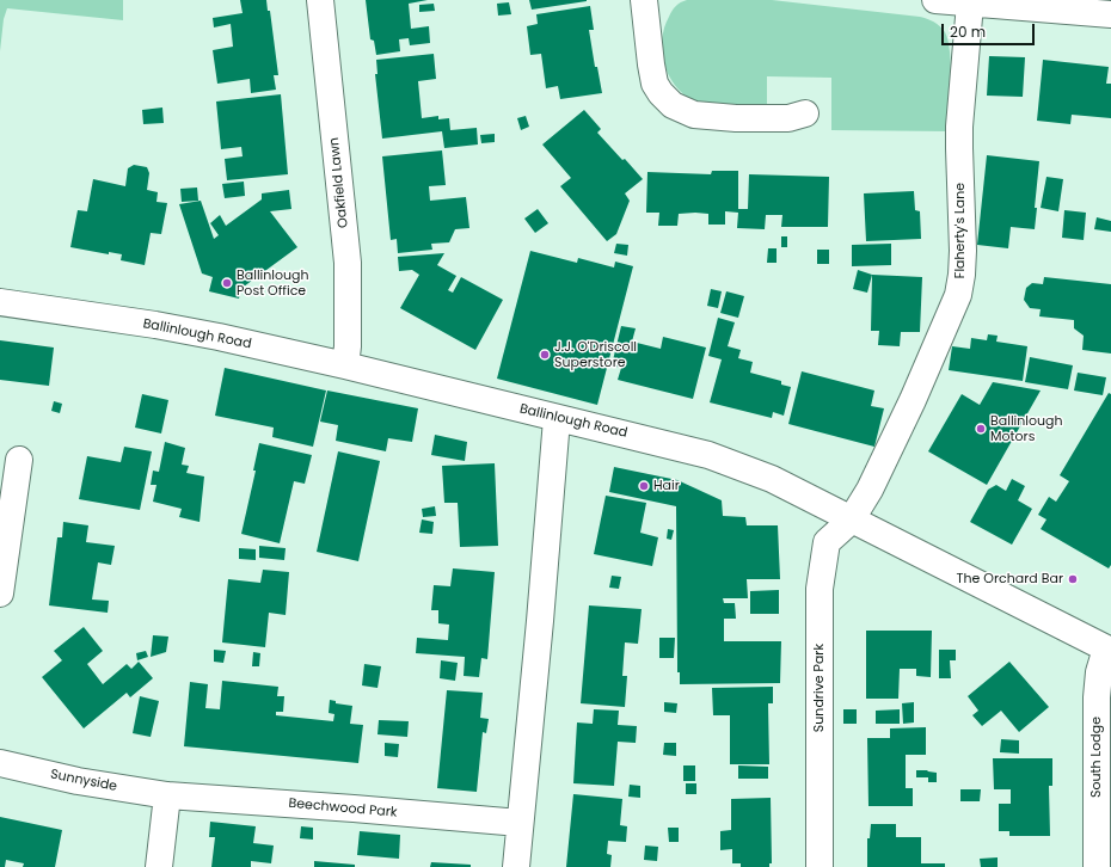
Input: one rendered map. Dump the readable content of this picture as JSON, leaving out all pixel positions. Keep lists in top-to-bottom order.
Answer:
{
  "streets": {
    "street": [
      "Oakfield Lawn",
      "Flaherty's Lane",
      "Ballinlough Road",
      "Sundrive Park",
      "South Lodge",
      "Sunnyside",
      "Beechwood Park"
    ]
  },
  "crossings": [
    ["Oakfield Lawn", "Ballinlough Road"],
    ["Flaherty's Lane", "Ballinlough Road"],
    ["Flaherty's Lane", "Sundrive Park"],
    ["Ballinlough Road", "Sundrive Park"],
    ["Ballinlough Road", "South Lodge"],
    ["Sunnyside", "Beechwood Park"]
  ],
  "places": [
    "Ballinlough Post Office",
    "J.J. O'Driscoll Superstore",
    "Ballinlough Motors",
    "Hair",
    "The Orchard Bar"
  ],
  "scale_bar": "20 m"
}
